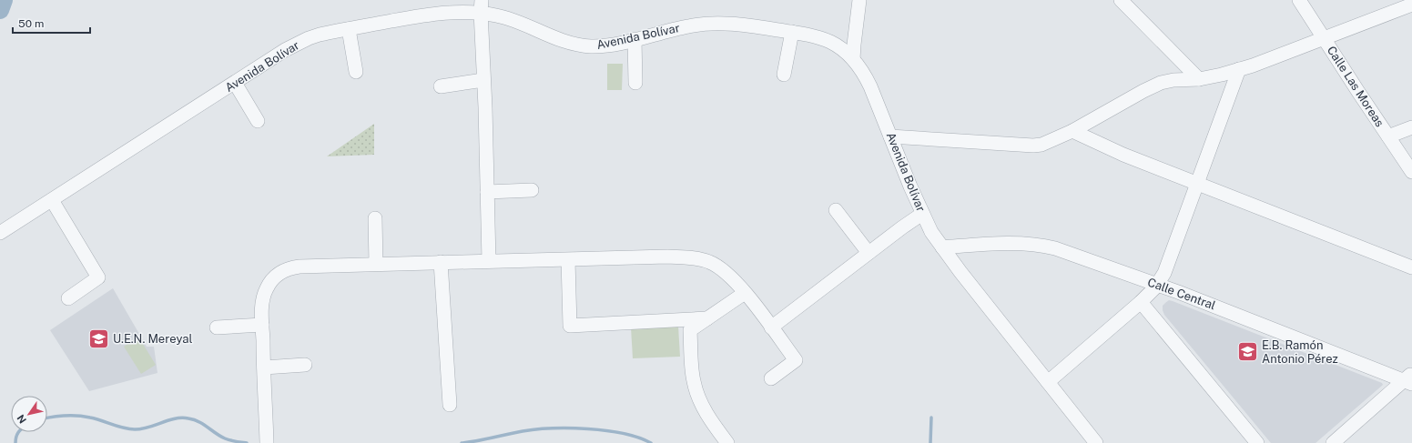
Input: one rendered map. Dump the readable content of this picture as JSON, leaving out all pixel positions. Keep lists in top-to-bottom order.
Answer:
{
  "streets": {
    "street": ["Avenida Bolívar", "Calle Las Moreas", "Calle Central"]
  },
  "crossings": [
    ["Avenida Bolívar", "Calle Central"]
  ],
  "places": {
    "school or university": ["U.E.N. Mereyal", "E.B. Ramón Antonio Pérez"]
  },
  "scale_bar": "50 m",
  "north": "bottom left"
}
